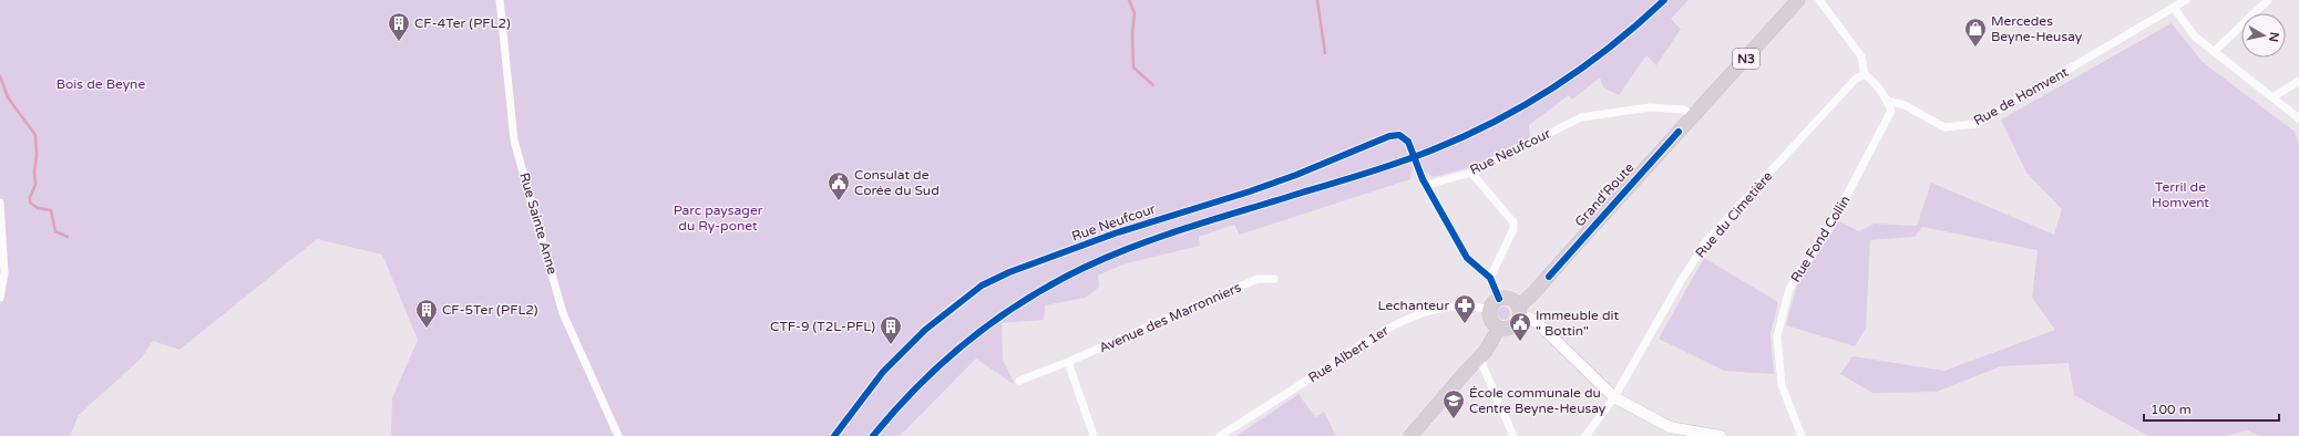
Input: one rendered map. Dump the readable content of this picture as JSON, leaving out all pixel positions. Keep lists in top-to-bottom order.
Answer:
{
  "streets": {
    "main road": ["N3", "Grand'Route"],
    "street": [
      "Rue de Homvent",
      "Rue Neufcour",
      "Rue du Cimetière",
      "Rue Sainte Anne",
      "Rue Fond Collin",
      "Avenue des Marronniers",
      "Rue Albert 1er"
    ]
  },
  "crossings": [
    ["Rue de Homvent", "Rue Fond Collin"],
    ["Rue Neufcour", "Grand'Route"],
    ["Grand'Route", "Rue Albert 1er"]
  ],
  "parks": ["Bois de Beyne", "Terril de Homvent", "Parc paysager du Ry-ponet"],
  "places": {
    "building": ["CF-4Ter (PFL2)", "CF-5Ter (PFL2)", "CTF-9 (T2L-PFL)"],
    "shop": ["Mercedes Beyne-Heusay"],
    "public building": ["Consulat de Corée du Sud", "Immeuble dit \" Bottin\""],
    "pharmacy": ["Lechanteur"],
    "school or university": ["École communale du Centre Beyne-Heusay"]
  },
  "scale_bar": "100 m",
  "north": "right"
}
